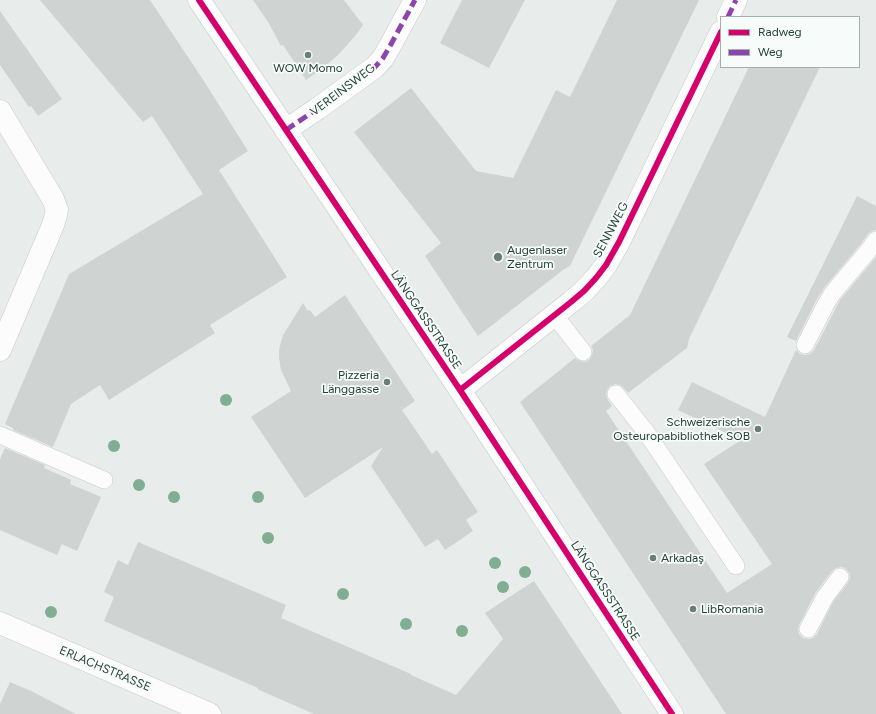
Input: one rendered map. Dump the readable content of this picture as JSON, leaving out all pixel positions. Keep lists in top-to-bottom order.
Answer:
{
  "streets": {
    "street": [
      "VEREINSWEG",
      "SENNWEG",
      "LÄNGGASSSTRASSE",
      "ERLACHSTRASSE"
    ]
  },
  "crossings": [
    ["VEREINSWEG", "LÄNGGASSSTRASSE"],
    ["SENNWEG", "LÄNGGASSSTRASSE"]
  ],
  "places": [
    "WOW Momo",
    "Augenlaser Zentrum",
    "Pizzeria Länggasse",
    "Schweizerische Osteuropabibliothek SOB",
    "Arkadaş",
    "LibRomania"
  ],
  "legend": ["Radweg", "Weg"]
}
